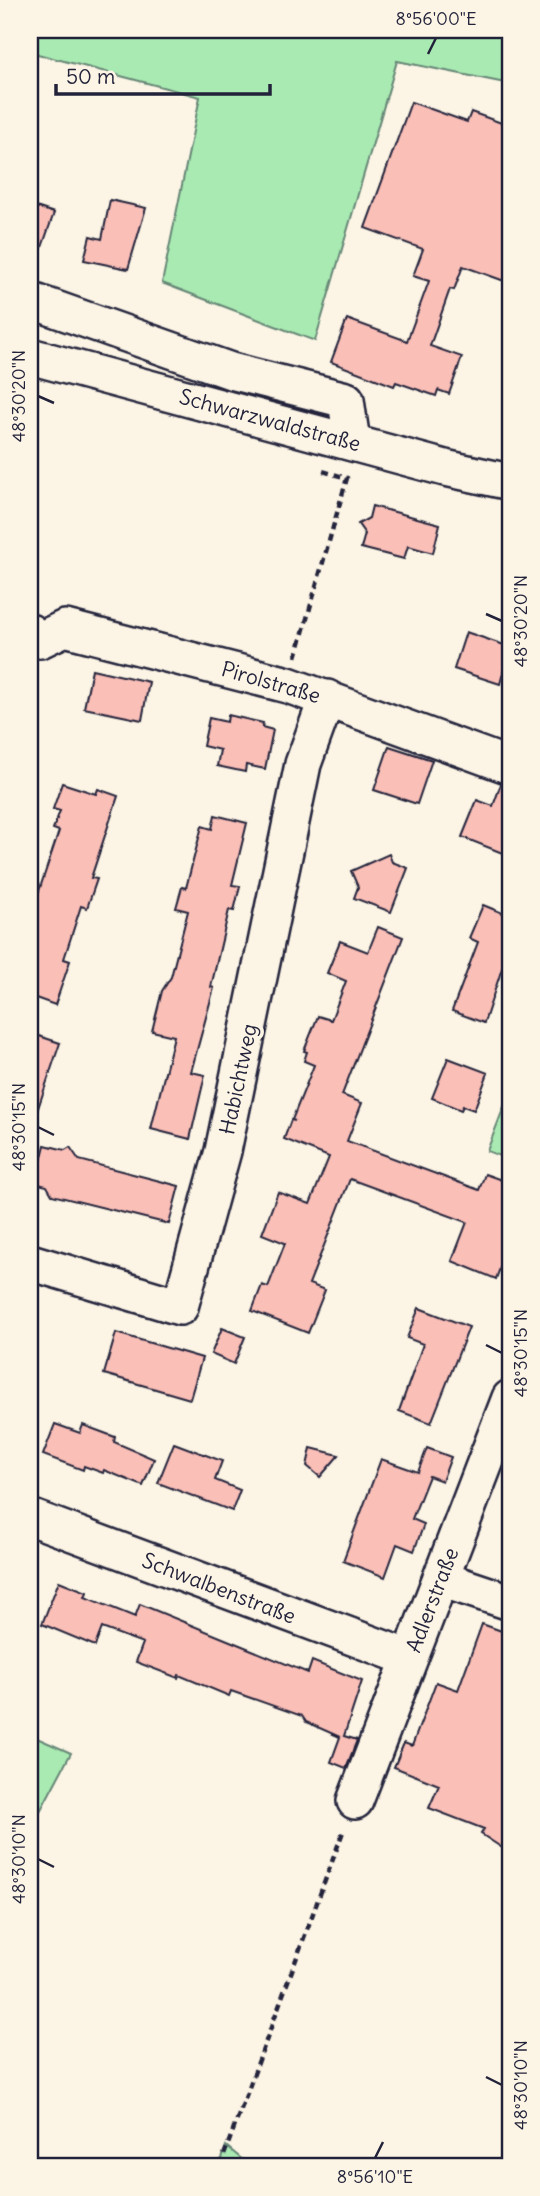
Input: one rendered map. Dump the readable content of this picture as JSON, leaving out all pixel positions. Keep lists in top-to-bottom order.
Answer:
{
  "streets": {
    "street": [
      "Schwarzwaldstraße",
      "Pirolstraße",
      "Habichtweg",
      "Schwalbenstraße",
      "Adlerstraße"
    ]
  },
  "crossings": [
    ["Pirolstraße", "Habichtweg"],
    ["Schwalbenstraße", "Adlerstraße"]
  ],
  "scale_bar": "50 m",
  "coordinates": [
    "8°56'00\"E",
    "48°30'20\"N",
    "48°30'15\"N",
    "48°30'10\"N",
    "8°56'10\"E"
  ]
}
